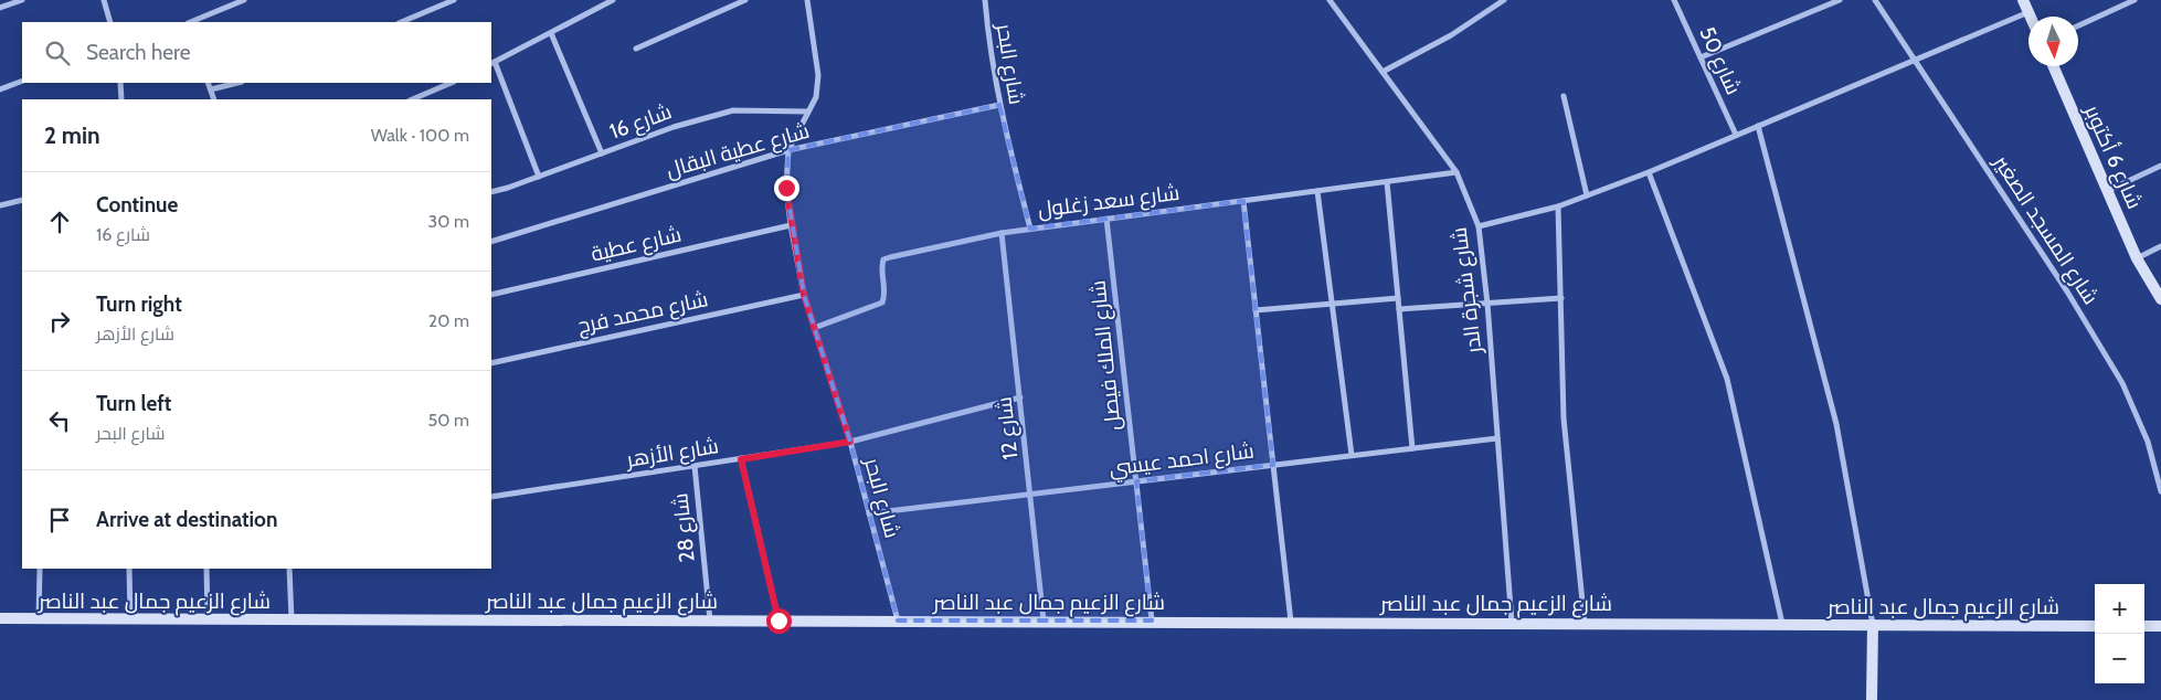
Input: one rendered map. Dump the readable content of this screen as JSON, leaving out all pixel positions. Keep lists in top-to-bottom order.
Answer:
{
  "streets": {
    "street": [
      "شارع 50",
      "شارع البحر",
      "شارع 16",
      "شارع عطية البقال",
      "شارع 6 أكتوبر",
      "شارع سعد زغلول",
      "شارع المسجد الصغير",
      "شارع عطية",
      "شارع شجرة الدر",
      "شارع محمد فرج",
      "شارع الملك فيصل",
      "شارع 12",
      "شارع الأزهر",
      "شارع احمد عيسي",
      "شارع 28",
      "شارع الزعيم جمال عبد الناصر"
    ]
  },
  "crossings": [
    ["شارع البحر", "شارع 16"],
    ["شارع البحر", "شارع عطية البقال"],
    ["شارع البحر", "شارع سعد زغلول"],
    ["شارع البحر", "شارع عطية"],
    ["شارع البحر", "شارع محمد فرج"],
    ["شارع البحر", "شارع الأزهر"],
    ["شارع البحر", "شارع احمد عيسي"],
    ["شارع البحر", "شارع الزعيم جمال عبد الناصر"],
    ["شارع سعد زغلول", "شارع شجرة الدر"],
    ["شارع سعد زغلول", "شارع الملك فيصل"],
    ["شارع سعد زغلول", "شارع 12"],
    ["شارع شجرة الدر", "شارع احمد عيسي"],
    ["شارع شجرة الدر", "شارع الزعيم جمال عبد الناصر"],
    ["شارع الملك فيصل", "شارع احمد عيسي"],
    ["شارع الملك فيصل", "شارع الزعيم جمال عبد الناصر"],
    ["شارع 12", "شارع الأزهر"],
    ["شارع 12", "شارع احمد عيسي"],
    ["شارع 12", "شارع الزعيم جمال عبد الناصر"],
    ["شارع الأزهر", "شارع 28"],
    ["شارع 28", "شارع الزعيم جمال عبد الناصر"]
  ],
  "north": "bottom",
  "page": {
    "search": "Search here",
    "heading": ["2 min", "Walk · 100 m"],
    "list": [
      ["Continue", "شارع 16", "30 m"],
      ["Turn right", "شارع الأزهر", "20 m"],
      ["Turn left", "شارع البحر", "50 m"],
      "Arrive at destination"
    ],
    "map_buttons": ["+", "−"]
  }
}
